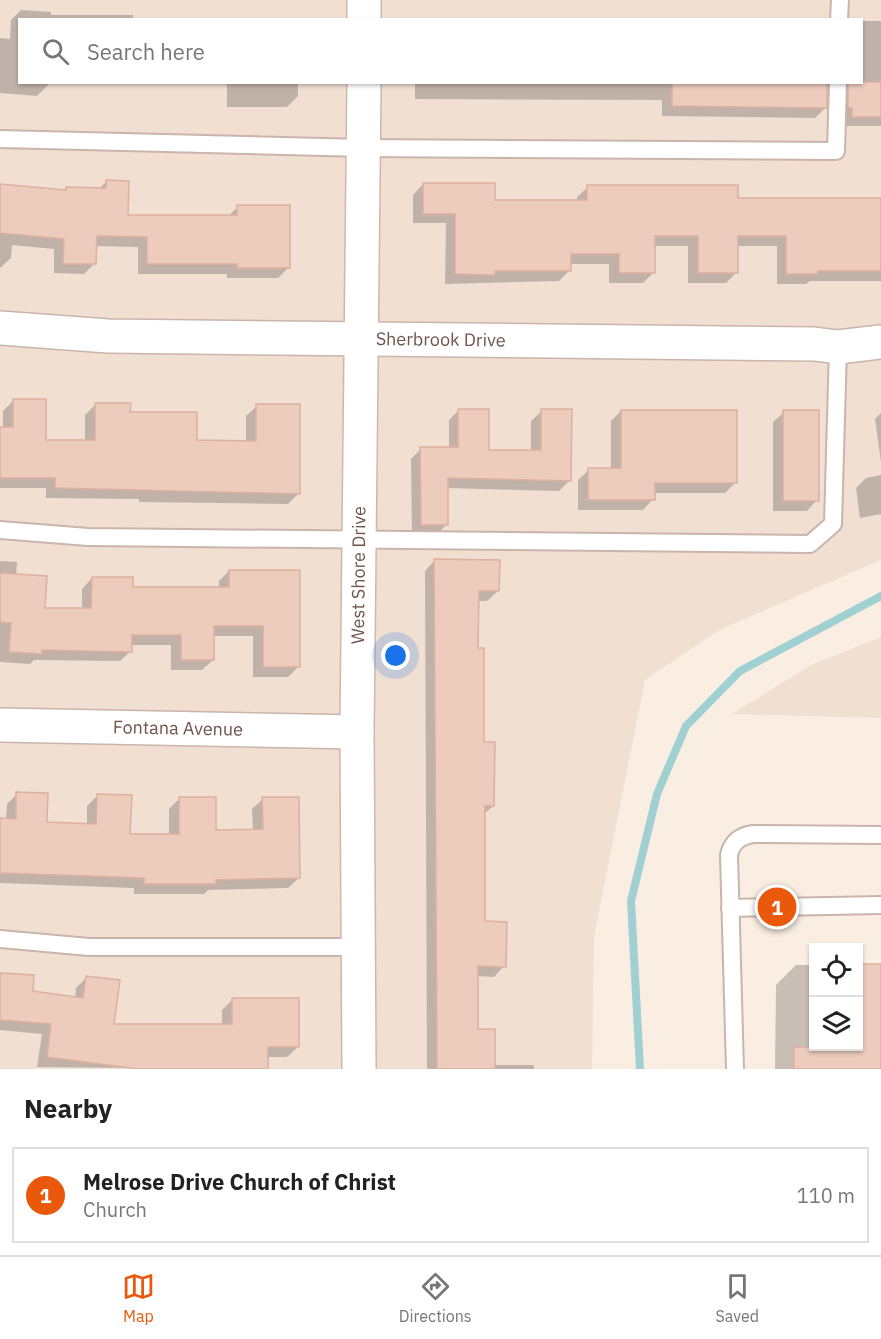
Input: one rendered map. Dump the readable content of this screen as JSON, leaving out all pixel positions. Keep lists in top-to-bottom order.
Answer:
{
  "streets": {
    "street": ["Sherbrook Drive", "West Shore Drive", "Fontana Avenue"]
  },
  "crossings": [
    ["Sherbrook Drive", "West Shore Drive"],
    ["West Shore Drive", "Fontana Avenue"]
  ],
  "page": {
    "search": "Search here",
    "pins": "1",
    "heading": "Nearby",
    "list": [
      {
        "mark": "1",
        "name": "Melrose Drive Church of Christ",
        "note": "Church",
        "value": "110 m"
      }
    ],
    "nav": ["Map", "Directions", "Saved"]
  }
}
